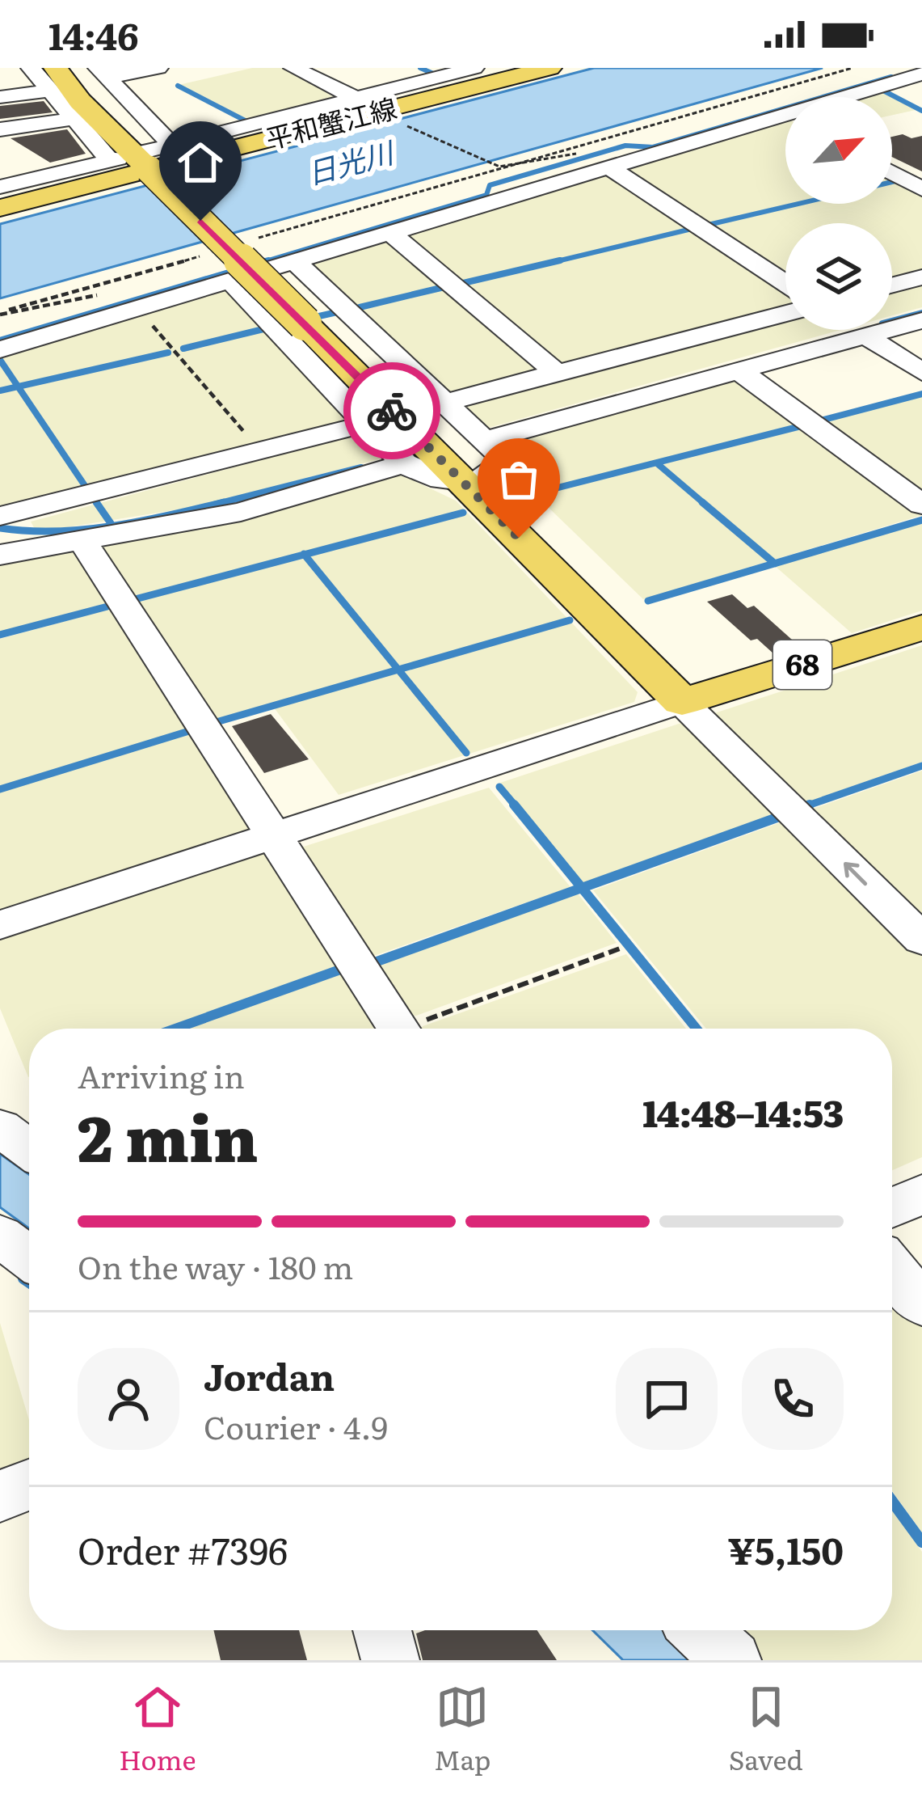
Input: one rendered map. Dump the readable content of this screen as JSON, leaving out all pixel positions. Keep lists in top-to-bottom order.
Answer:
{
  "streets": {
    "main road": ["平和蟹江線", "68"]
  },
  "water": ["日光川"],
  "north": "top right",
  "page": {
    "status": "14:46",
    "heading": ["2 min", "Arriving in", "14:48–14:53"],
    "panel": [
      "Jordan",
      "Courier · 4.9",
      "Order #7396",
      "¥5,150"
    ],
    "bar": "On the way · 180 m",
    "tabs": ["Home", "Map", "Saved"]
  }
}
